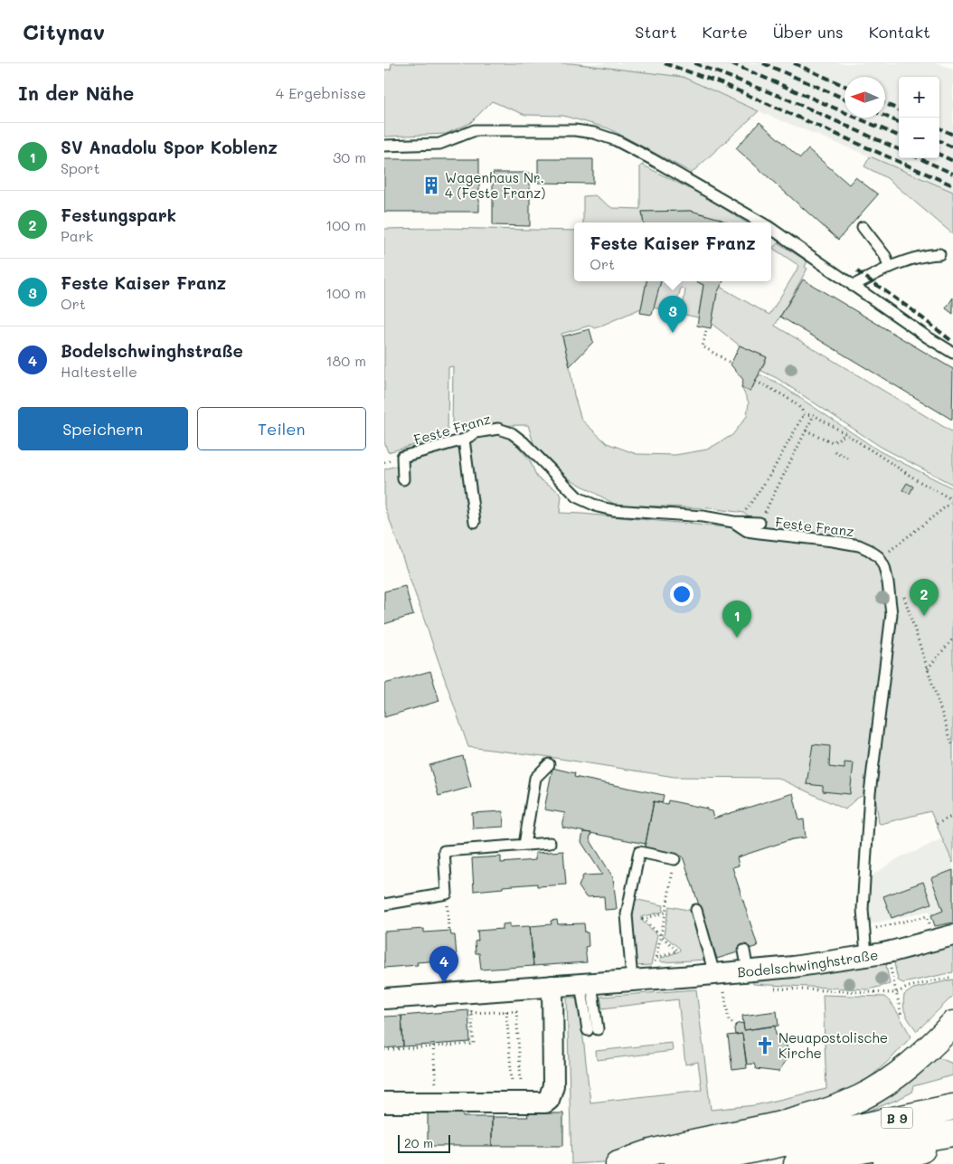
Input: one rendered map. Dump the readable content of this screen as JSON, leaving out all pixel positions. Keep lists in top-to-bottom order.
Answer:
{
  "streets": {
    "highway": ["B 9"],
    "street": ["Bodelschwinghstraße"],
    "lane": ["Feste Franz"]
  },
  "crossings": [
    ["Feste Franz", "Bodelschwinghstraße"]
  ],
  "places": {
    "building": ["Wagenhaus Nr. 4 (Feste Franz)"],
    "church": ["Neuapostolische Kirche"]
  },
  "scale_bar": "20 m",
  "north": "left",
  "page": {
    "header": "Citynav",
    "nav": [
      "Start",
      "Karte",
      "Über uns",
      "Kontakt"
    ],
    "heading": ["In der Nähe", "4 Ergebnisse"],
    "map_buttons": ["+", "−"],
    "list": [
      {
        "mark": "1",
        "name": "SV Anadolu Spor Koblenz",
        "note": "Sport",
        "value": "30 m"
      },
      {
        "mark": "2",
        "name": "Festungspark",
        "note": "Park",
        "value": "100 m"
      },
      {
        "mark": "3",
        "name": "Feste Kaiser Franz",
        "note": "Ort",
        "value": "100 m"
      },
      {
        "mark": "4",
        "name": "Bodelschwinghstraße",
        "note": "Haltestelle",
        "value": "180 m"
      }
    ],
    "popup": ["Feste Kaiser Franz", "Ort"],
    "pins": [
      "3",
      "2",
      "1",
      "4"
    ],
    "buttons": ["Speichern", "Teilen"],
    "scale": "20 m"
  }
}
